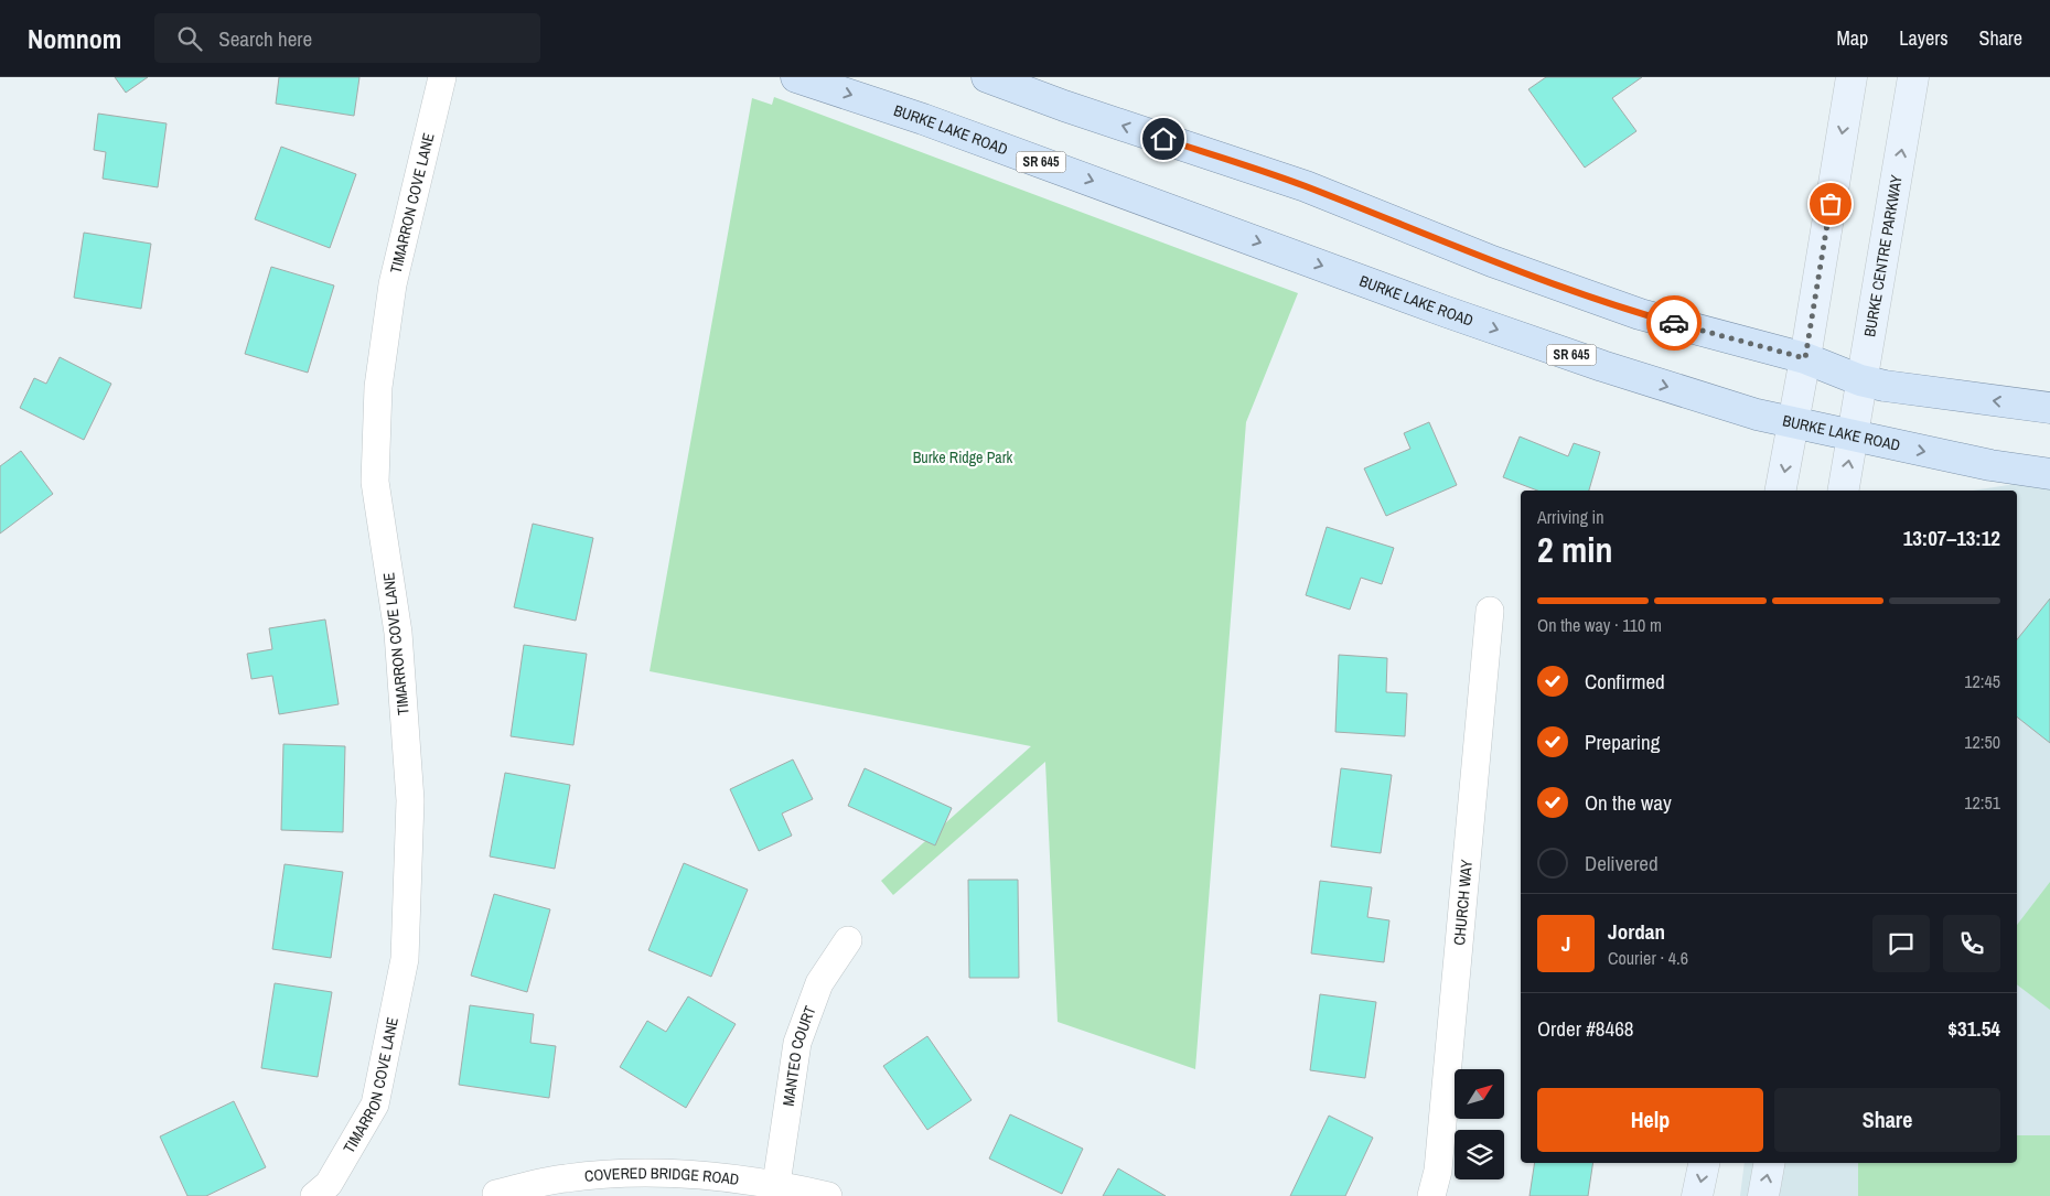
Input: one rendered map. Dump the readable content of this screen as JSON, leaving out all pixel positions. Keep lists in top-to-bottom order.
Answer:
{
  "streets": {
    "main road": ["BURKE LAKE ROAD", "SR 645", "BURKE CENTRE PARKWAY"],
    "street": [
      "TIMARRON COVE LANE",
      "CHURCH WAY",
      "MANTEO COURT",
      "COVERED BRIDGE ROAD"
    ]
  },
  "crossings": [
    ["BURKE LAKE ROAD", "BURKE CENTRE PARKWAY"],
    ["MANTEO COURT", "COVERED BRIDGE ROAD"]
  ],
  "parks": ["Burke Ridge Park"],
  "north": "top right",
  "page": {
    "header": "Nomnom",
    "search": "Search here",
    "nav": ["Map", "Layers", "Share"],
    "heading": ["2 min", "Arriving in", "13:07–13:12"],
    "panel": [
      "Jordan",
      "Courier · 4.6",
      "Order #8468",
      "$31.54"
    ],
    "bar": "On the way · 110 m",
    "list": [
      ["Confirmed", "12:45"],
      ["Preparing", "12:50"],
      ["On the way", "12:51"],
      "Delivered"
    ],
    "round": "J",
    "buttons": ["Help", "Share"]
  }
}
